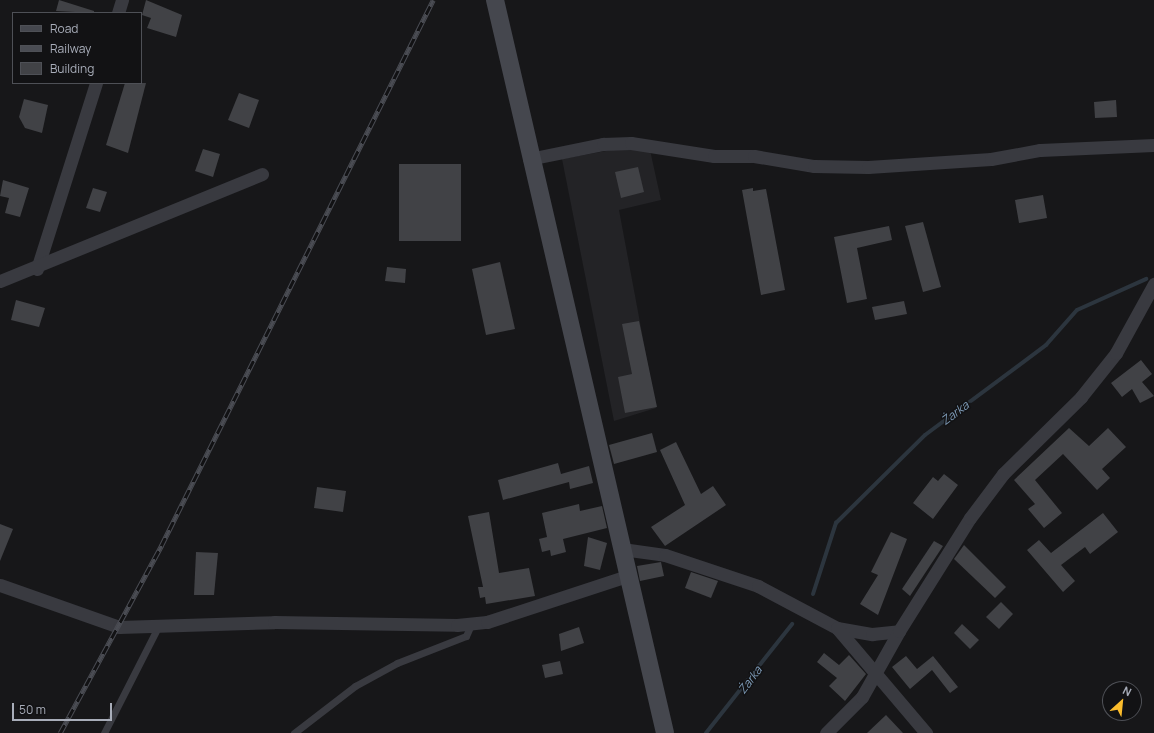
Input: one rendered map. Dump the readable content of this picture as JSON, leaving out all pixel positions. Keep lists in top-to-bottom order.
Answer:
{
  "water": ["Żarka"],
  "legend": ["Road", "Railway", "Building"],
  "scale_bar": "50 m",
  "north": "top right"
}
